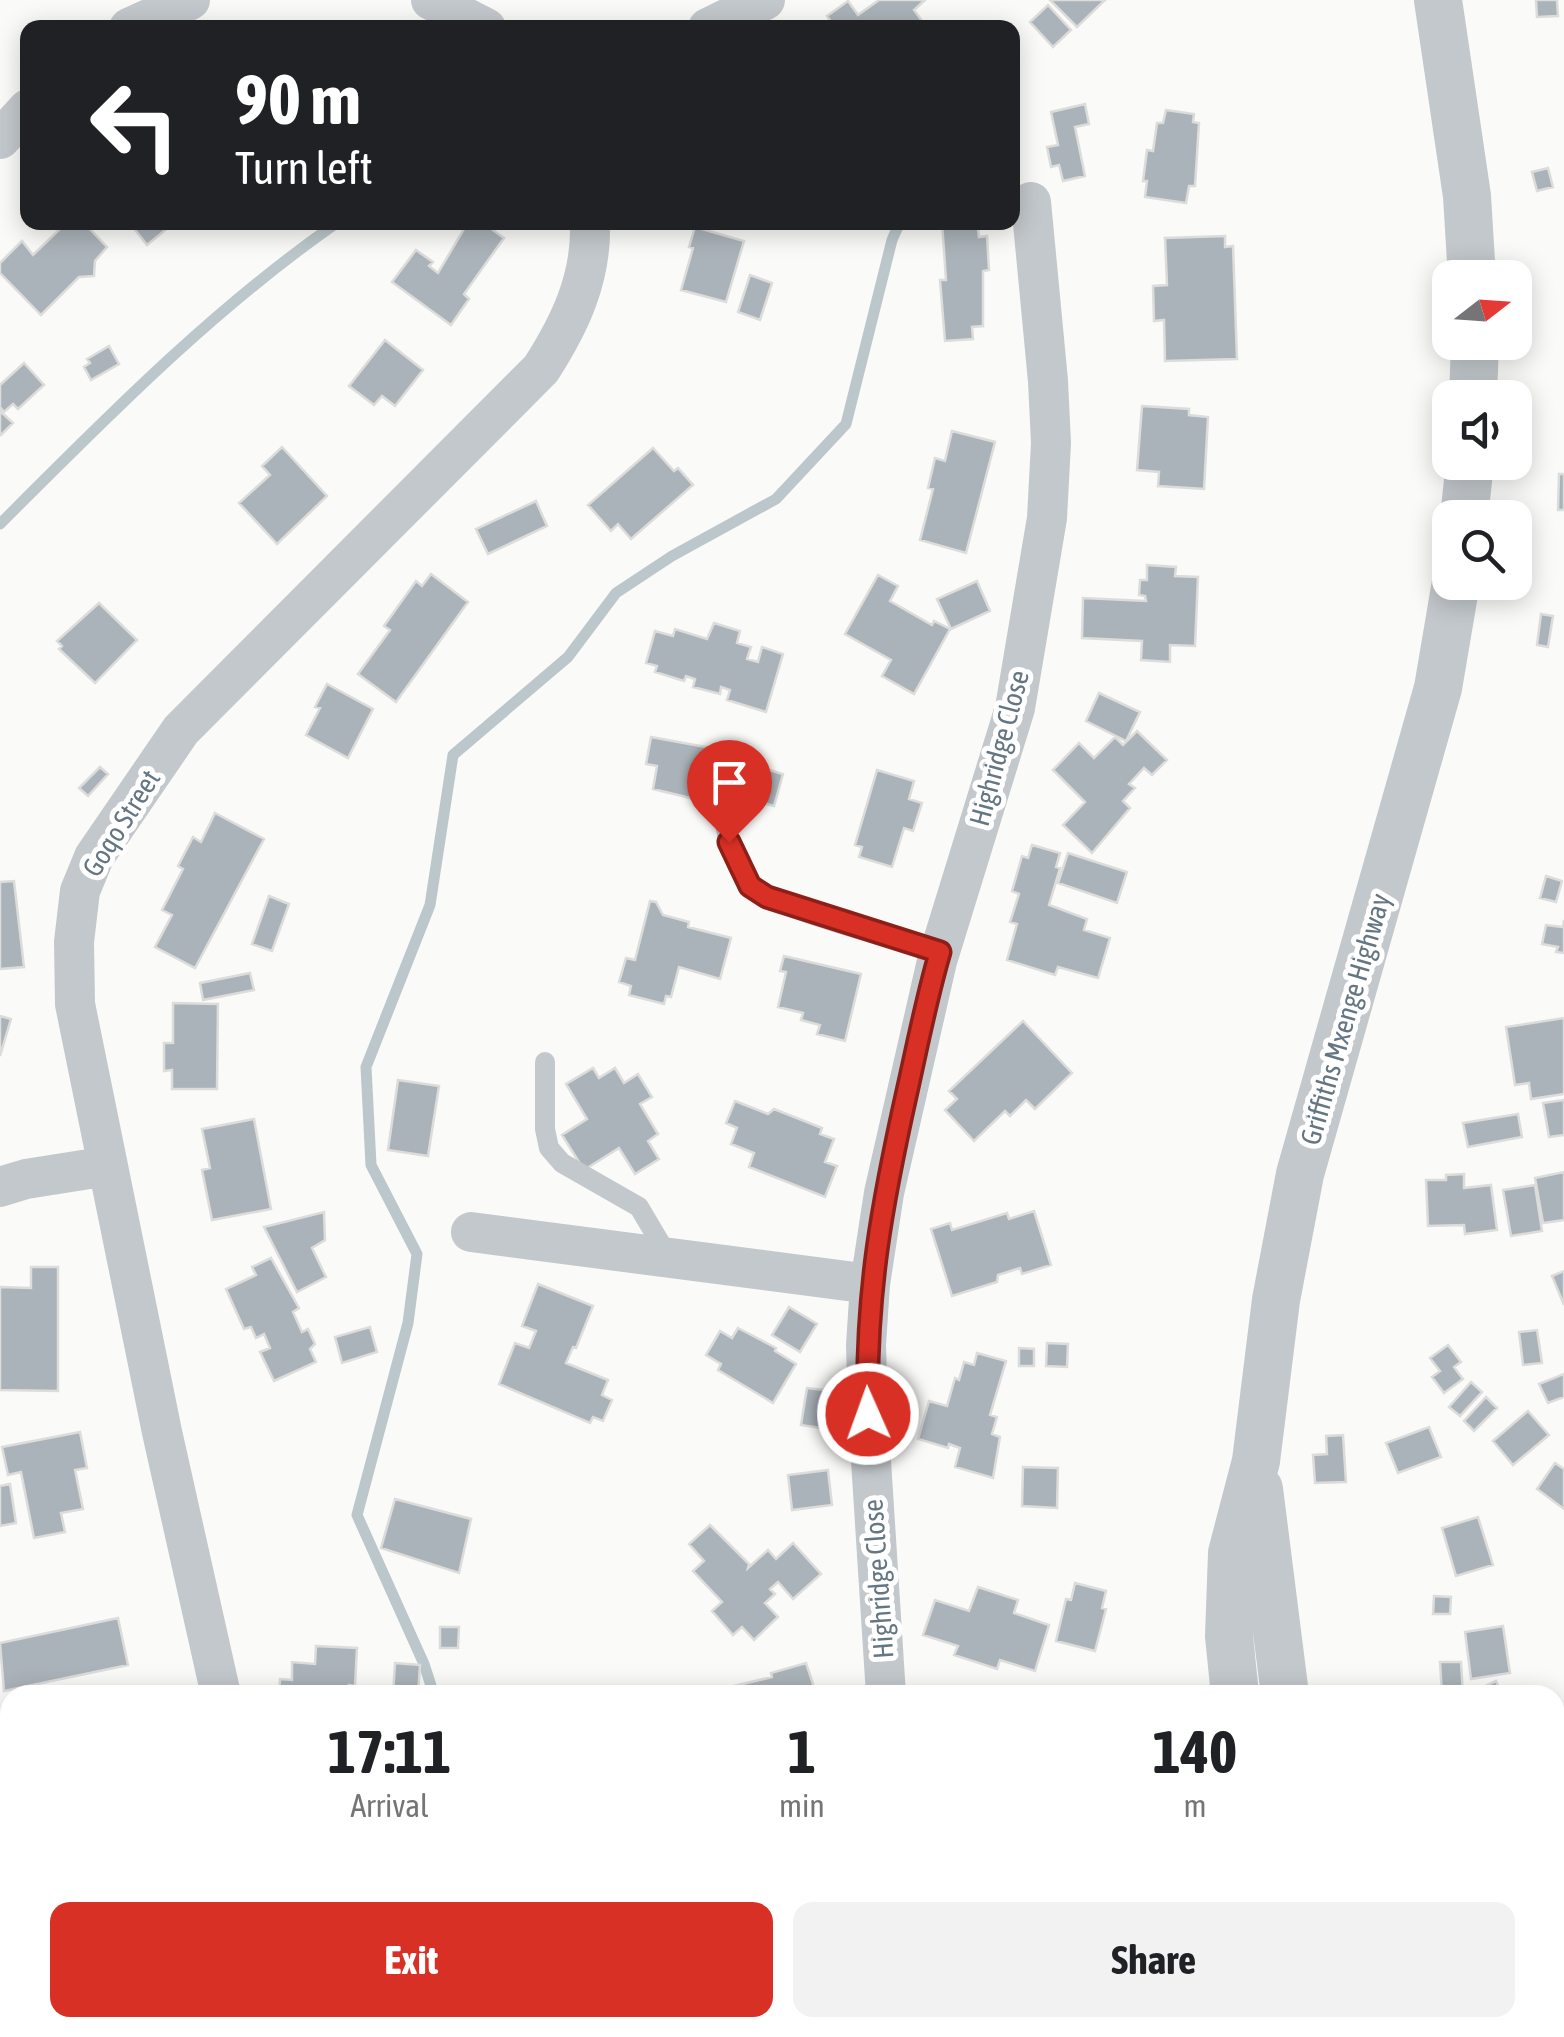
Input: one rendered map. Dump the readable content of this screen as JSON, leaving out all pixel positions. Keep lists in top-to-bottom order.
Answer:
{
  "streets": {
    "street": ["Highridge Close", "Goqo Street", "Griffiths Mxenge Highway"]
  },
  "north": "right",
  "page": {
    "turn": ["90 m", "Turn left"],
    "eta": [
      "17:11",
      "Arrival",
      "1",
      "min",
      "140",
      "m"
    ],
    "buttons": ["Exit", "Share"]
  }
}
